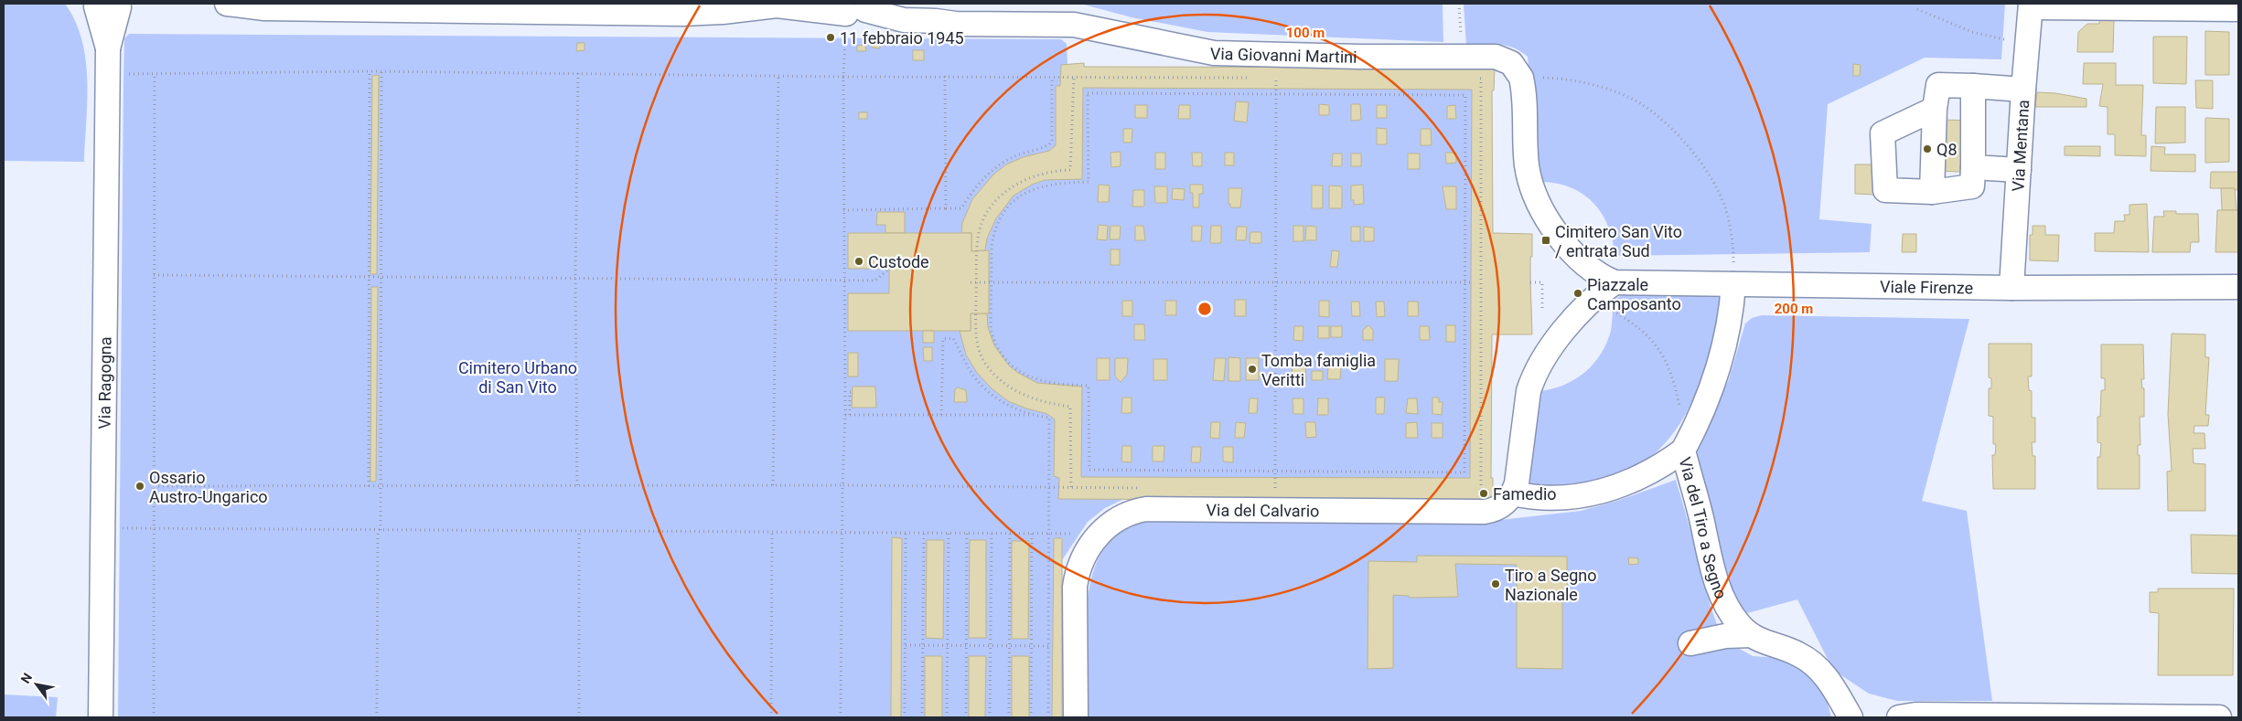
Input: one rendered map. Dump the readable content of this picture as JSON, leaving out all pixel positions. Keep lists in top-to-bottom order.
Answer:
{
  "streets": {
    "street": [
      "Via Giovanni Martini",
      "Via Mentana",
      "Viale Firenze",
      "Via Ragogna",
      "Via del Calvario",
      "Via del Tiro a Segno"
    ]
  },
  "crossings": [
    ["Via Mentana", "Viale Firenze"],
    ["Viale Firenze", "Via del Tiro a Segno"]
  ],
  "parks": ["Cimitero Urbano di San Vito"],
  "places": {
    "other": [
      "11 febbraio 1945",
      "Q8",
      "Custode",
      "Piazzale Camposanto",
      "Tomba famiglia Veritti",
      "Ossario Austro-Ungarico",
      "Famedio",
      "Tiro a Segno Nazionale"
    ],
    "transit": ["Cimitero San Vito / entrata Sud"]
  },
  "north": "top left",
  "rings": ["100 m", "200 m"]
}
